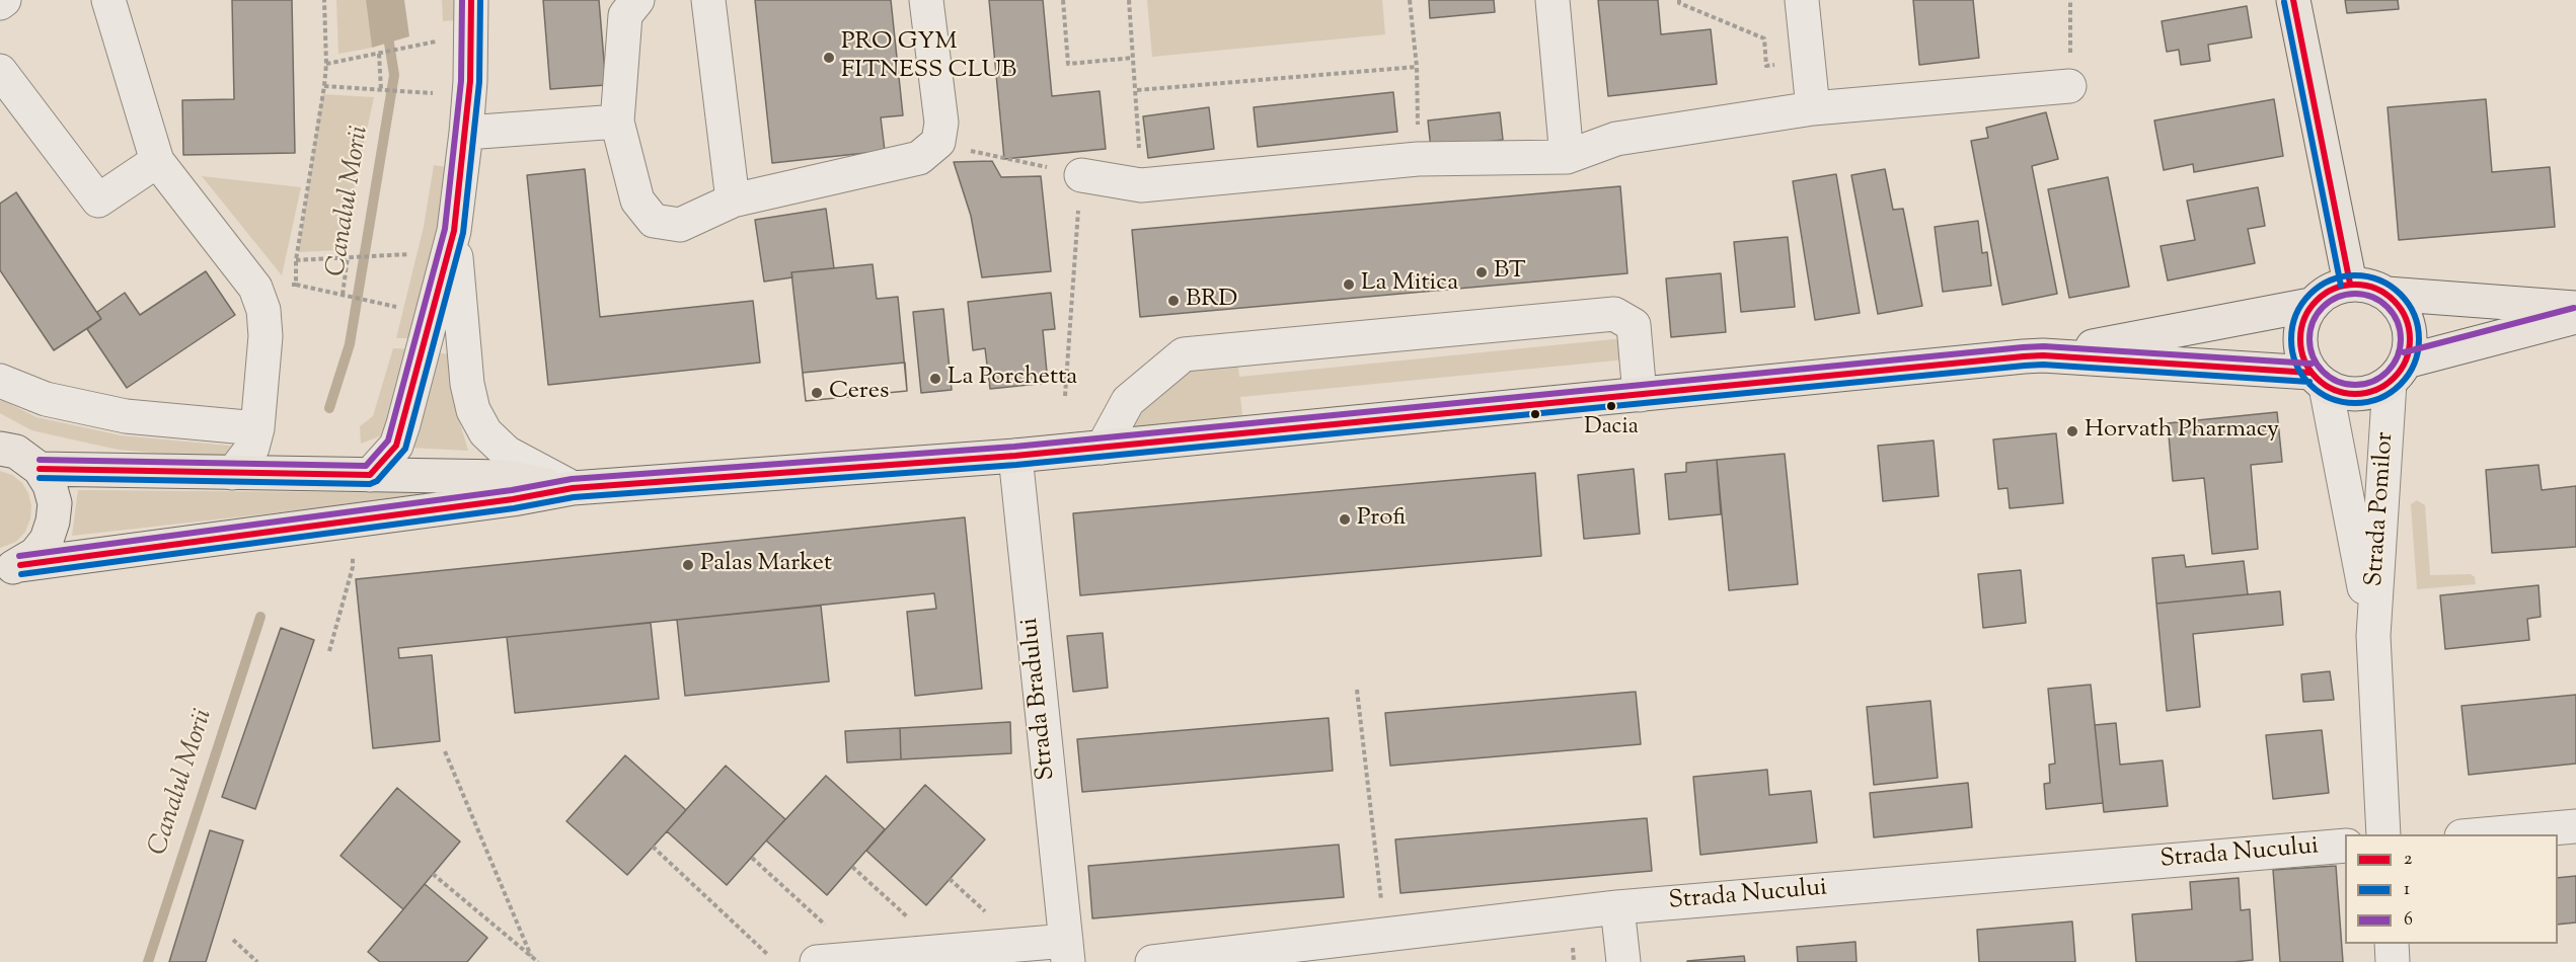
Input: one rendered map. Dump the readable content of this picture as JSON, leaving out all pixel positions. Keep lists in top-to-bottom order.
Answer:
{
  "streets": {
    "street": ["Strada Pomilor", "Strada Bradului", "Strada Nucului"]
  },
  "water": ["Canalul Morii"],
  "places": [
    "PRO GYM FITNESS CLUB",
    "BT",
    "La Mitica",
    "BRD",
    "La Porchetta",
    "Ceres",
    "Dacia",
    "Horvath Pharmacy",
    "Profi",
    "Palas Market"
  ],
  "lines": ["transit line 2", "transit line 1", "transit line 6"],
  "legend": ["2", "1", "6"]
}
